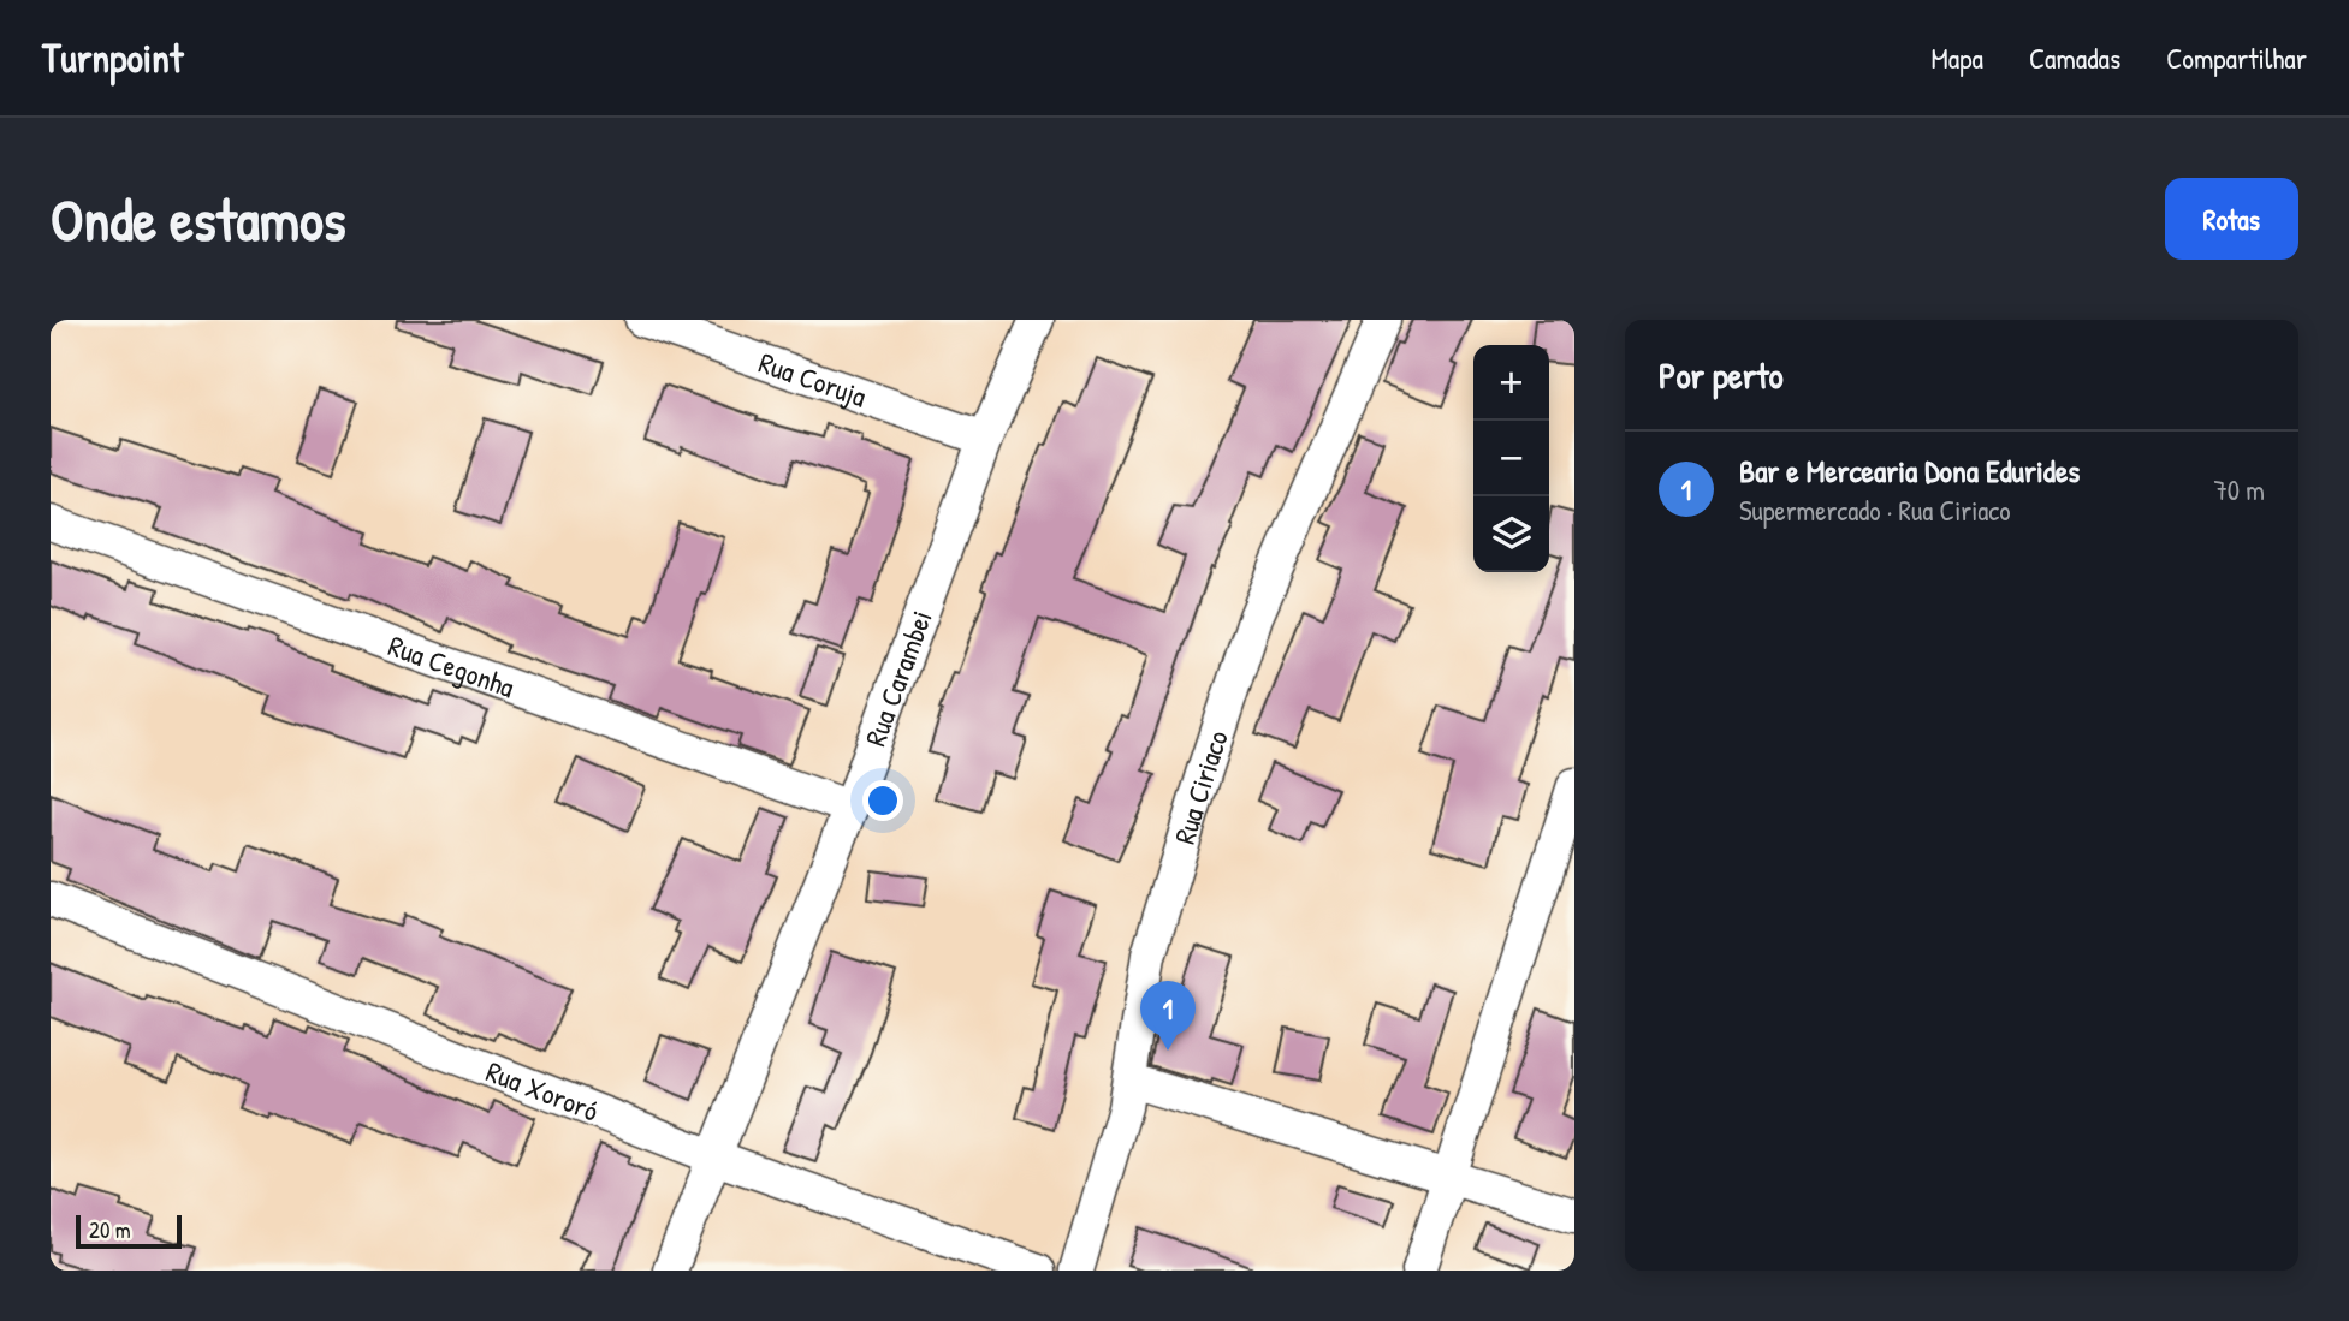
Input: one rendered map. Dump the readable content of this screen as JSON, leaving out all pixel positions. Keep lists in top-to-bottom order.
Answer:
{
  "streets": {
    "street": [
      "Rua Coruja",
      "Rua Cegonha",
      "Rua Carambei",
      "Rua Ciriaco",
      "Rua Xororó"
    ]
  },
  "crossings": [
    ["Rua Coruja", "Rua Carambei"],
    ["Rua Cegonha", "Rua Carambei"],
    ["Rua Carambei", "Rua Xororó"]
  ],
  "scale_bar": "20 m",
  "page": {
    "header": "Turnpoint",
    "nav": ["Mapa", "Camadas", "Compartilhar"],
    "buttons": "Rotas",
    "title": "Onde estamos",
    "heading": "Por perto",
    "map_buttons": ["+", "−"],
    "list": [
      {
        "mark": "1",
        "name": "Bar e Mercearia Dona Edurides",
        "note": "Supermercado · Rua Ciriaco",
        "value": "70 m"
      }
    ],
    "pins": "1",
    "scale": "20 m"
  }
}
